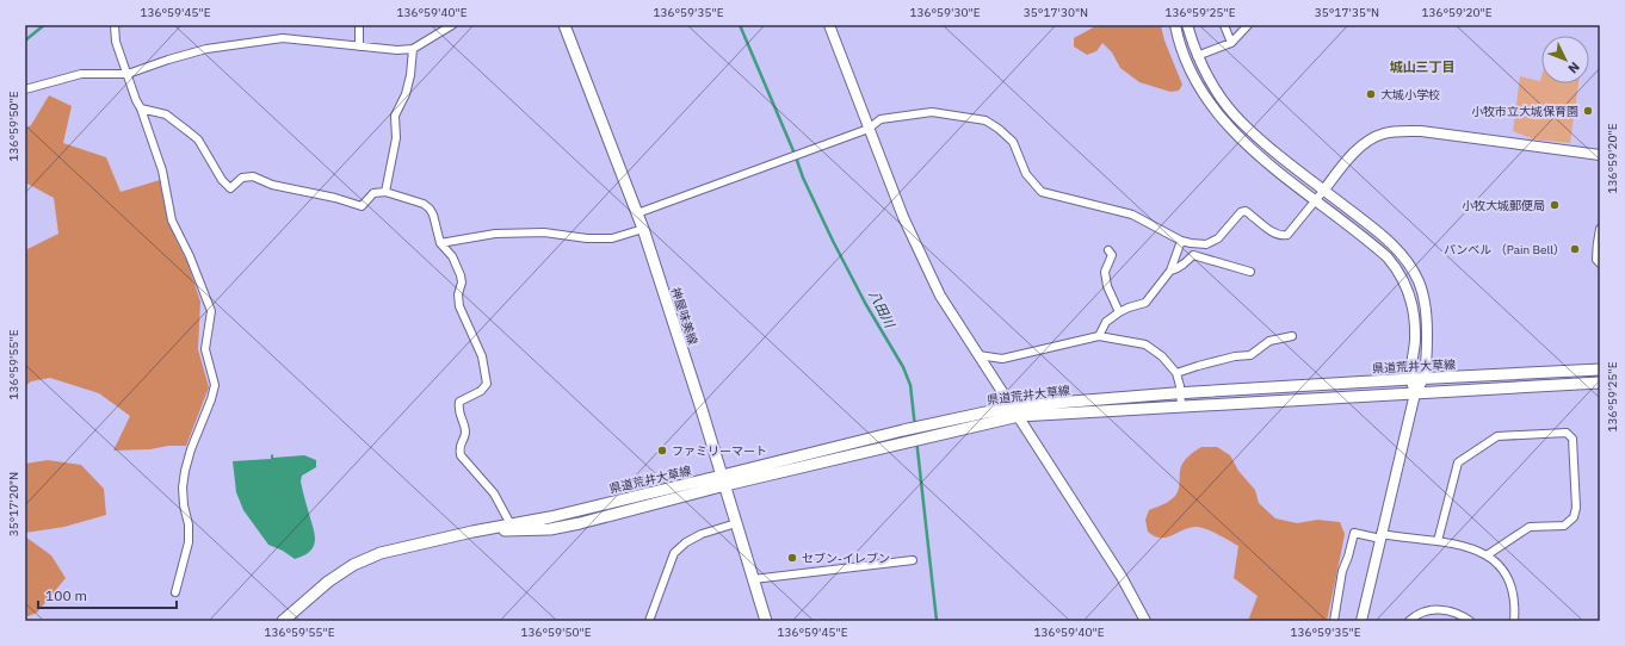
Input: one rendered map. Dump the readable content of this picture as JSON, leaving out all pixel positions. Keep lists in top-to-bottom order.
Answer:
{
  "streets": {
    "main road": ["神屋味美線", "県道荒井大草線"]
  },
  "crossings": [
    ["神屋味美線", "県道荒井大草線"]
  ],
  "districts": ["城山三丁目"],
  "water": ["八田川"],
  "places": [
    "大城小学校",
    "小牧市立大城保育園",
    "小牧大城郵便局",
    "パンベル （Pain Bell）",
    "ファミリーマート",
    "セブン-イレブン"
  ],
  "scale_bar": "100 m",
  "north": "bottom right",
  "coordinates": [
    "136°59'45\"E",
    "136°59'40\"E",
    "136°59'35\"E",
    "136°59'30\"E",
    "35°17'30\"N",
    "136°59'25\"E",
    "35°17'35\"N",
    "136°59'20\"E",
    "136°59'50\"E",
    "136°59'55\"E",
    "35°17'20\"N"
  ]
}
